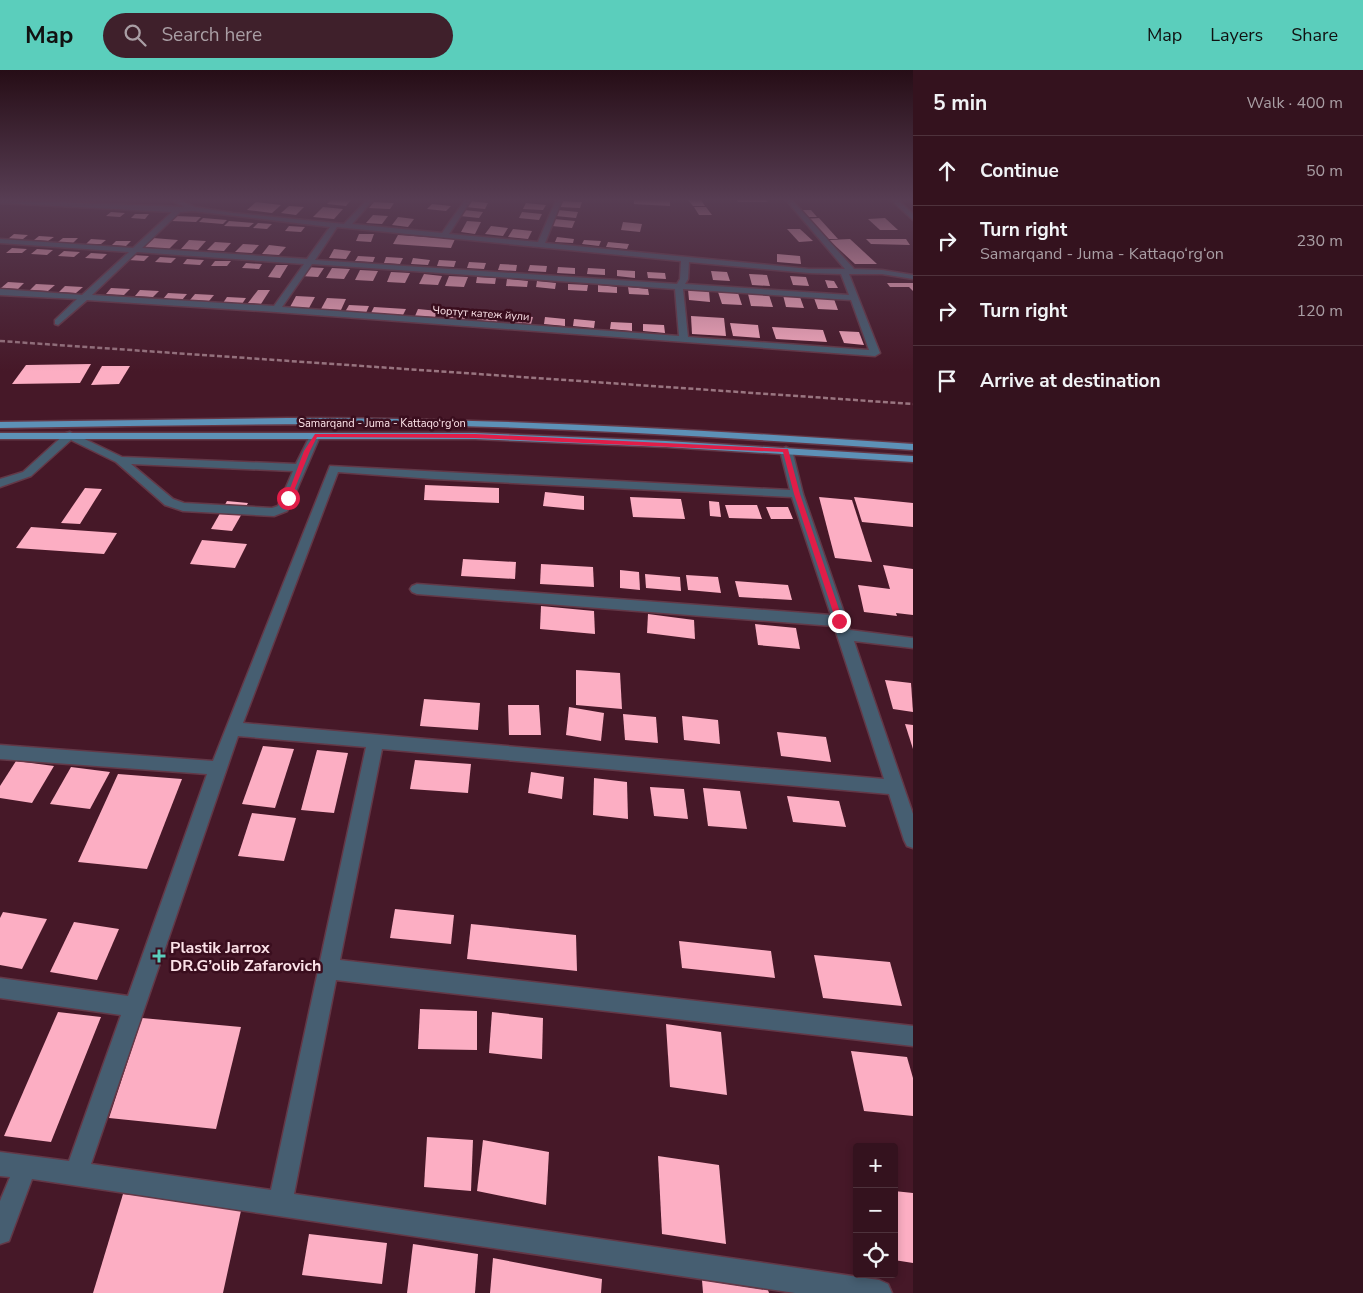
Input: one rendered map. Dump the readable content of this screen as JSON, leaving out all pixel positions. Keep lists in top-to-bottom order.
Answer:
{
  "streets": {
    "main road": ["Samarqand - Juma - Kattaqo‘rg‘on"],
    "street": ["Чортут катеж йули"]
  },
  "places": {
    "health": ["Plastik Jarrox DR.G’olib Zafarovich"]
  },
  "page": {
    "header": "Map",
    "search": "Search here",
    "nav": ["Map", "Layers", "Share"],
    "heading": ["5 min", "Walk · 400 m"],
    "list": [
      ["Continue", "50 m"],
      ["Turn right", "Samarqand - Juma - Kattaqo‘rg‘on", "230 m"],
      ["Turn right", "120 m"],
      "Arrive at destination"
    ],
    "map_buttons": ["+", "−"]
  }
}
